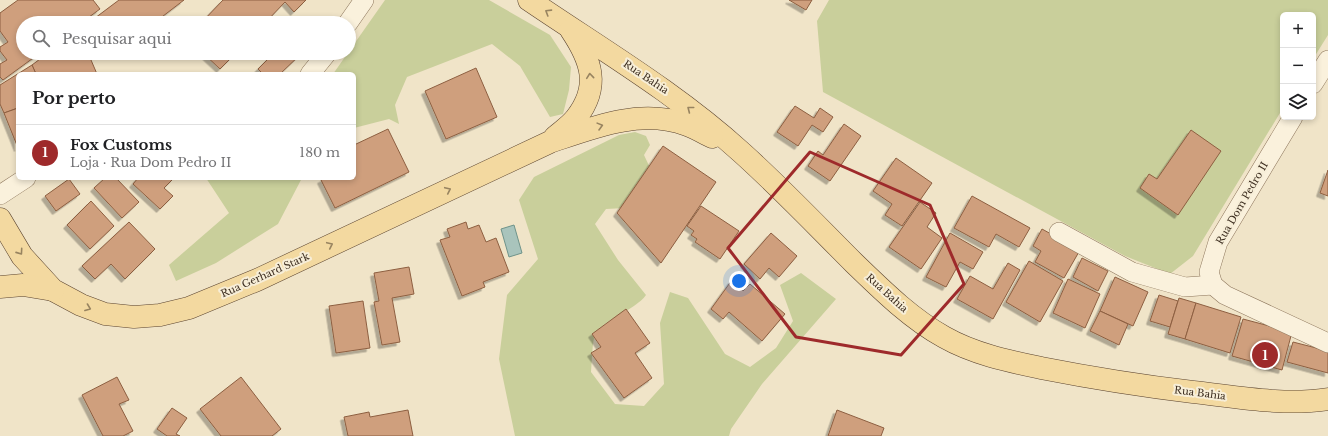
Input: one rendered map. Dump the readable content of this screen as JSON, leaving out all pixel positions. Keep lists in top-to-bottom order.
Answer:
{
  "streets": {
    "main road": ["Rua Bahia", "Rua Gerhard Stark"],
    "street": ["Rua Dom Pedro II"]
  },
  "crossings": [
    ["Rua Bahia", "Rua Gerhard Stark"]
  ],
  "one_way": ["Rua Gerhard Stark"],
  "page": {
    "map_buttons": ["+", "−"],
    "search": "Pesquisar aqui",
    "heading": "Por perto",
    "list": [
      {
        "mark": "1",
        "name": "Fox Customs",
        "note": "Loja · Rua Dom Pedro II",
        "value": "180 m"
      }
    ],
    "pins": "1"
  }
}
